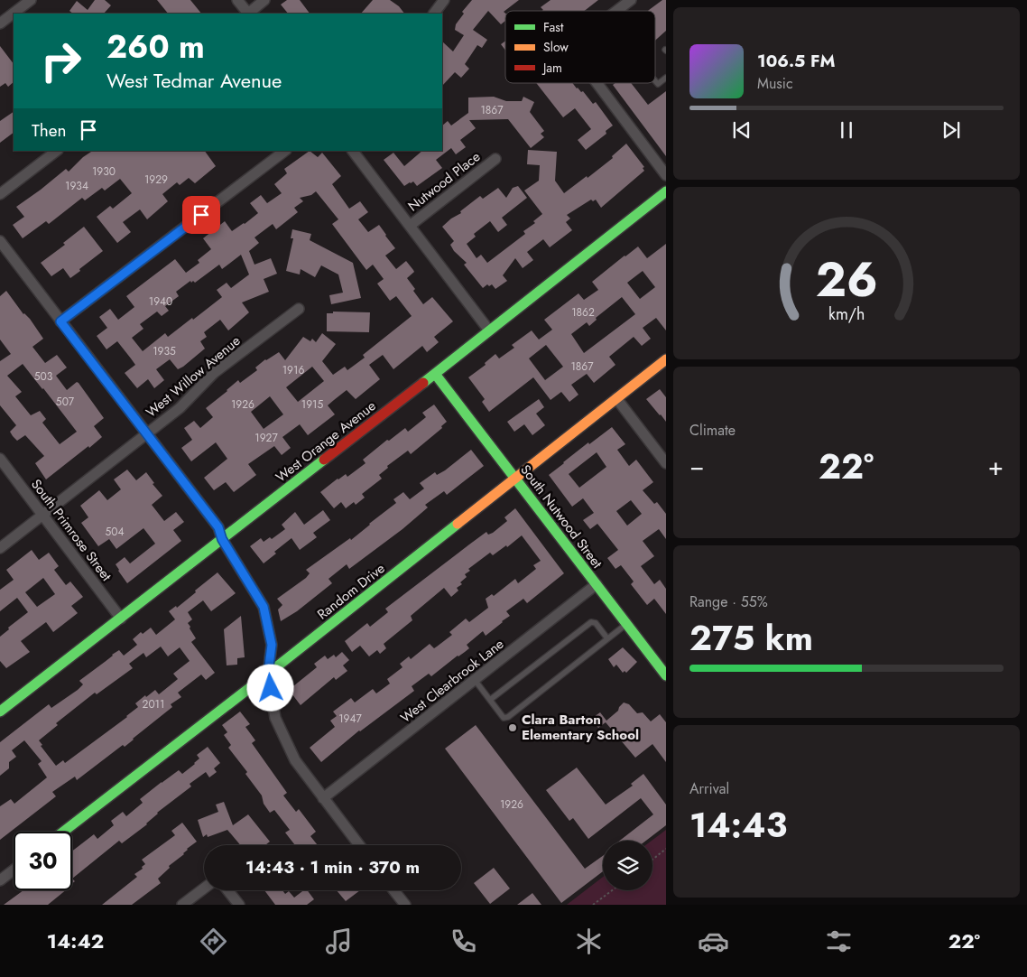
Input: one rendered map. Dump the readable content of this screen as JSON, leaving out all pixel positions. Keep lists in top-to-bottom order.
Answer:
{
  "streets": {
    "street": [
      "Nutwood Place",
      "West Willow Avenue",
      "West Orange Avenue",
      "South Nutwood Street",
      "South Primrose Street",
      "Random Drive",
      "West Clearbrook Lane"
    ]
  },
  "crossings": [
    ["West Willow Avenue", "South Primrose Street"],
    ["West Orange Avenue", "South Nutwood Street"],
    ["West Orange Avenue", "South Primrose Street"],
    ["South Nutwood Street", "Random Drive"],
    ["South Nutwood Street", "West Clearbrook Lane"]
  ],
  "places": ["Clara Barton Elementary School"],
  "house_numbers": [
    "1867",
    "1930",
    "1929",
    "1934",
    "1940",
    "1862",
    "1935",
    "1867",
    "1916",
    "503",
    "507",
    "1926",
    "1915",
    "1927",
    "504",
    "2011",
    "1947",
    "1926"
  ],
  "legend": ["Fast", "Slow", "Jam"],
  "page": {
    "turn": ["260 m", "West Tedmar Avenue"],
    "song": ["106.5 FM", "Music"],
    "then": "Then",
    "tile": [
      "Climate",
      ["Range · 55%", "275 km"],
      ["Arrival", "14:43"]
    ],
    "heat": ["−", "22°", "+"],
    "limit": "30",
    "trip": "14:43 · 1 min · 370 m",
    "tabs": ["14:42", "22°"],
    "gauge": ["26", "km/h"]
  }
}
